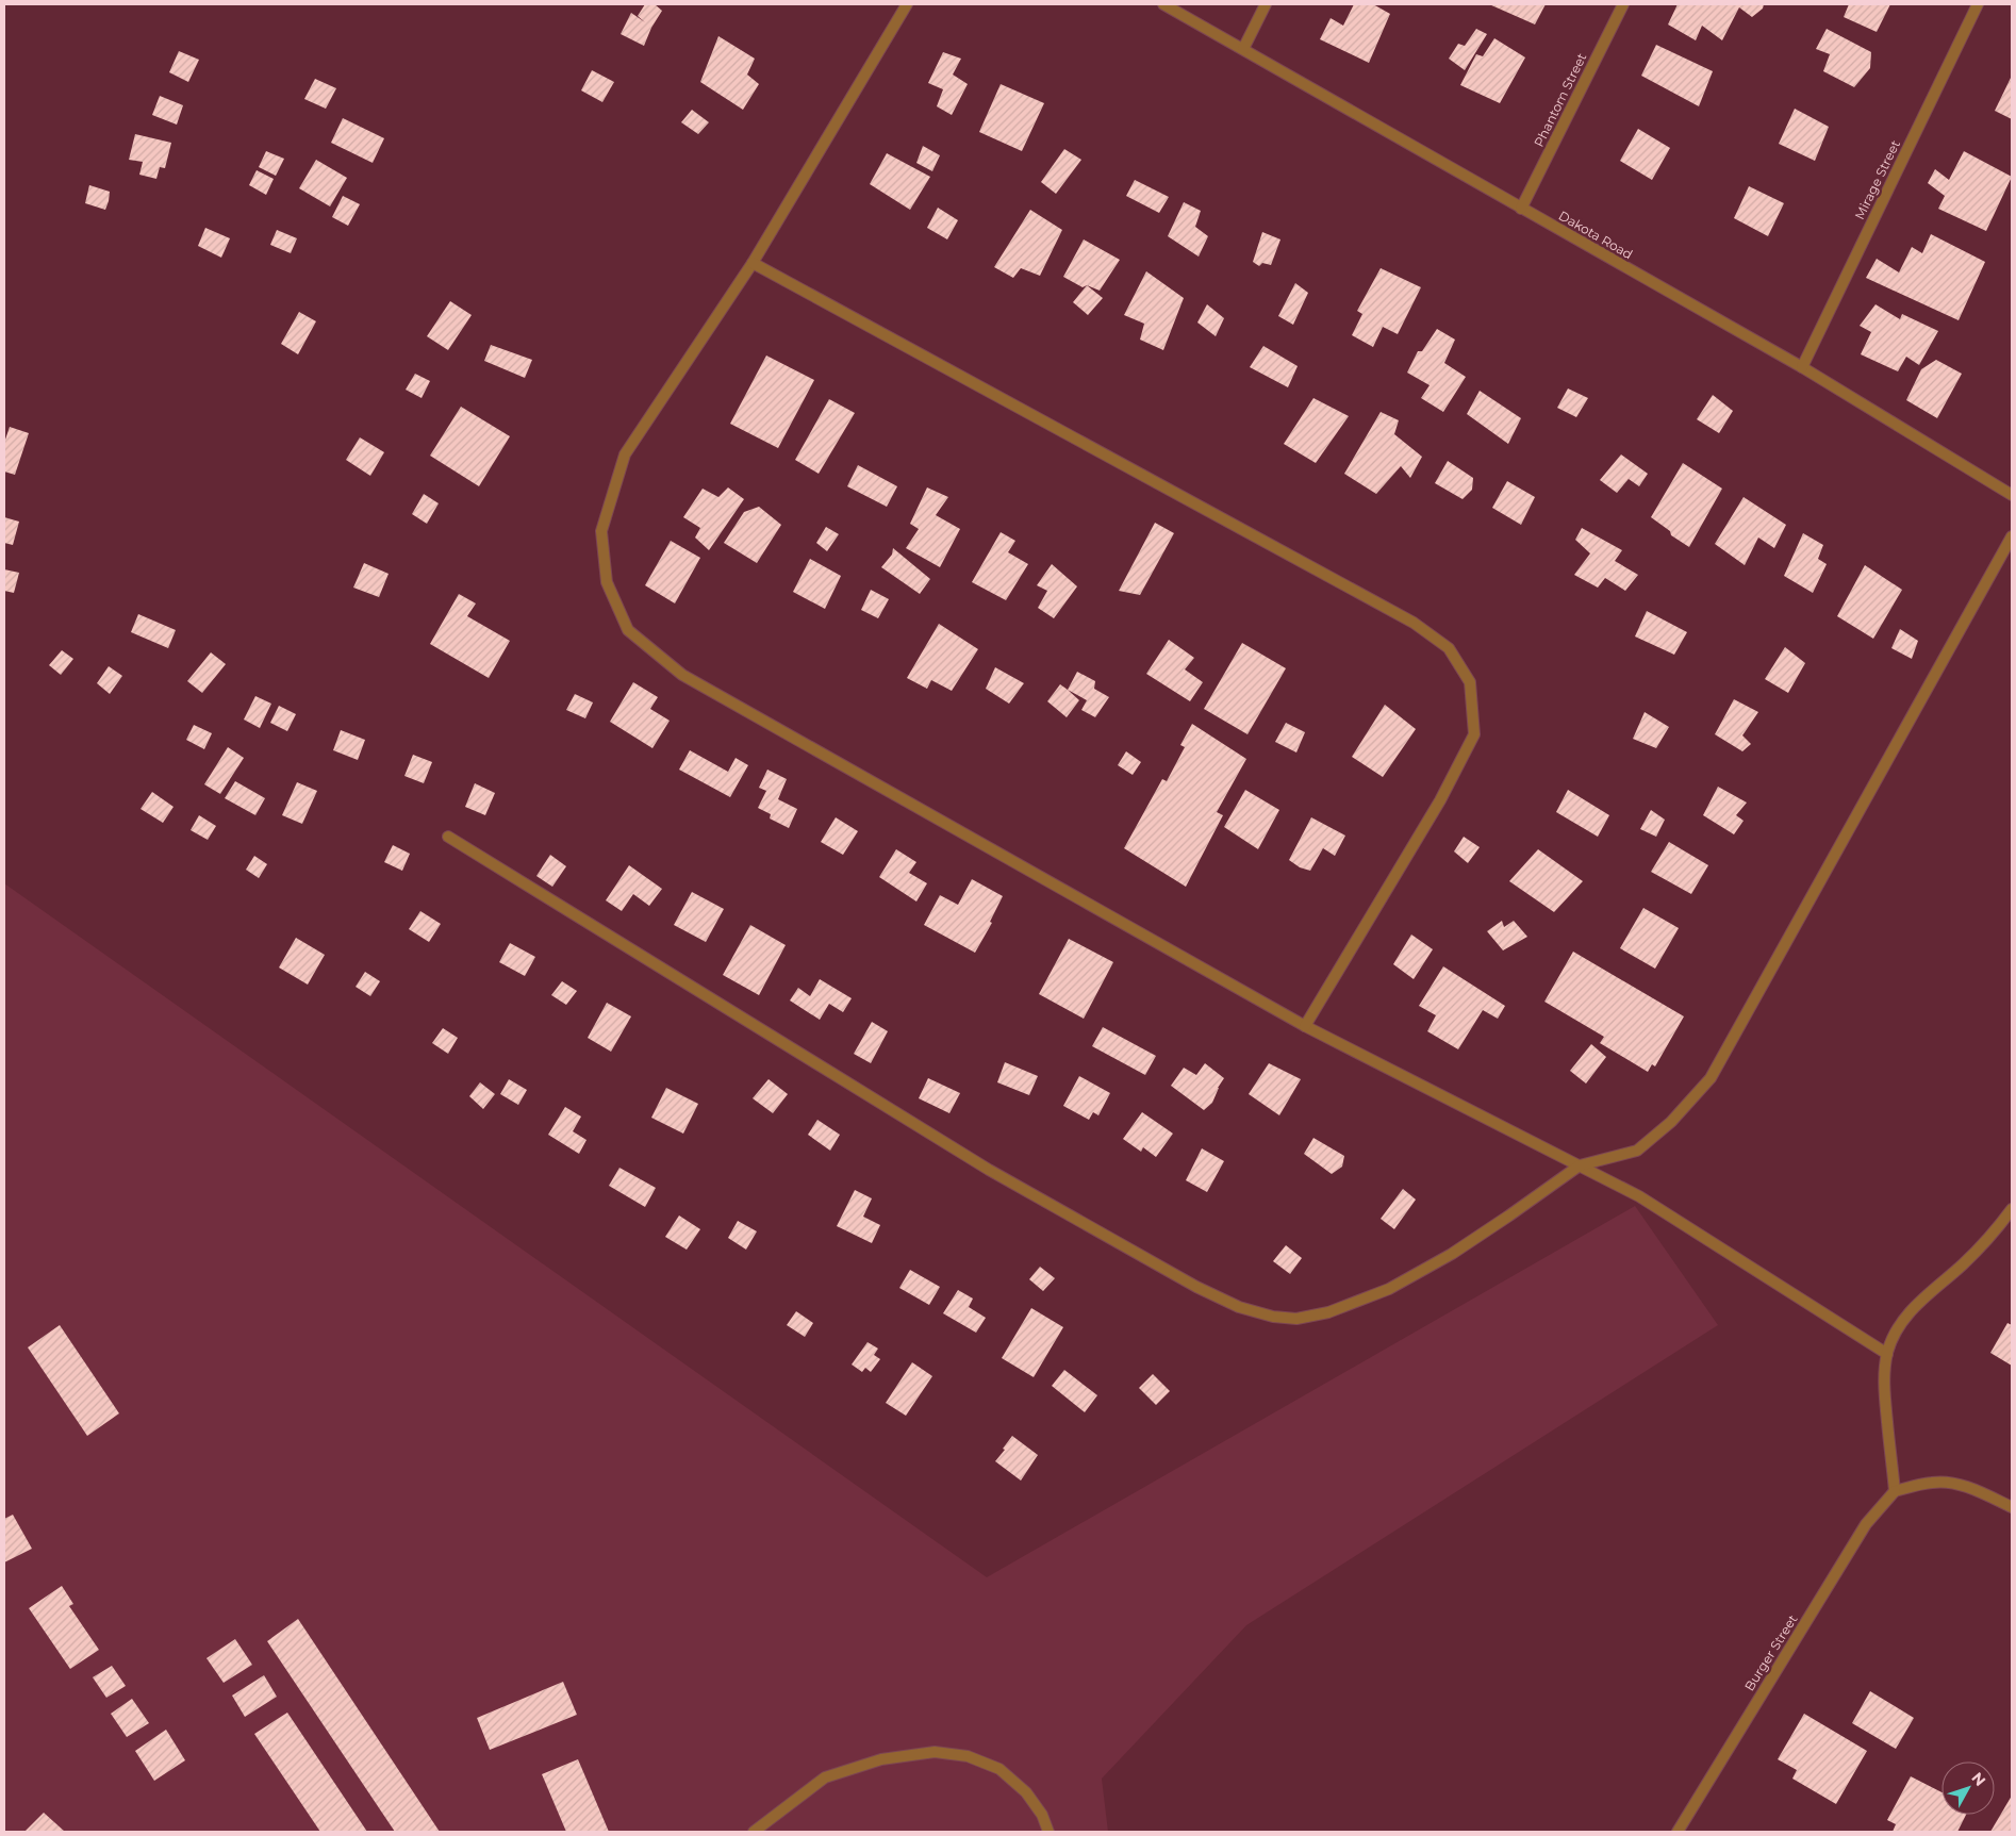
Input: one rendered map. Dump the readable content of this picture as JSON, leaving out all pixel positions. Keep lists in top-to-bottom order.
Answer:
{
  "streets": {
    "street": [
      "Phantom Street",
      "Mirage Street",
      "Dakota Road",
      "Burger Street"
    ]
  },
  "crossings": [
    ["Phantom Street", "Dakota Road"],
    ["Mirage Street", "Dakota Road"]
  ],
  "north": "top right"
}
